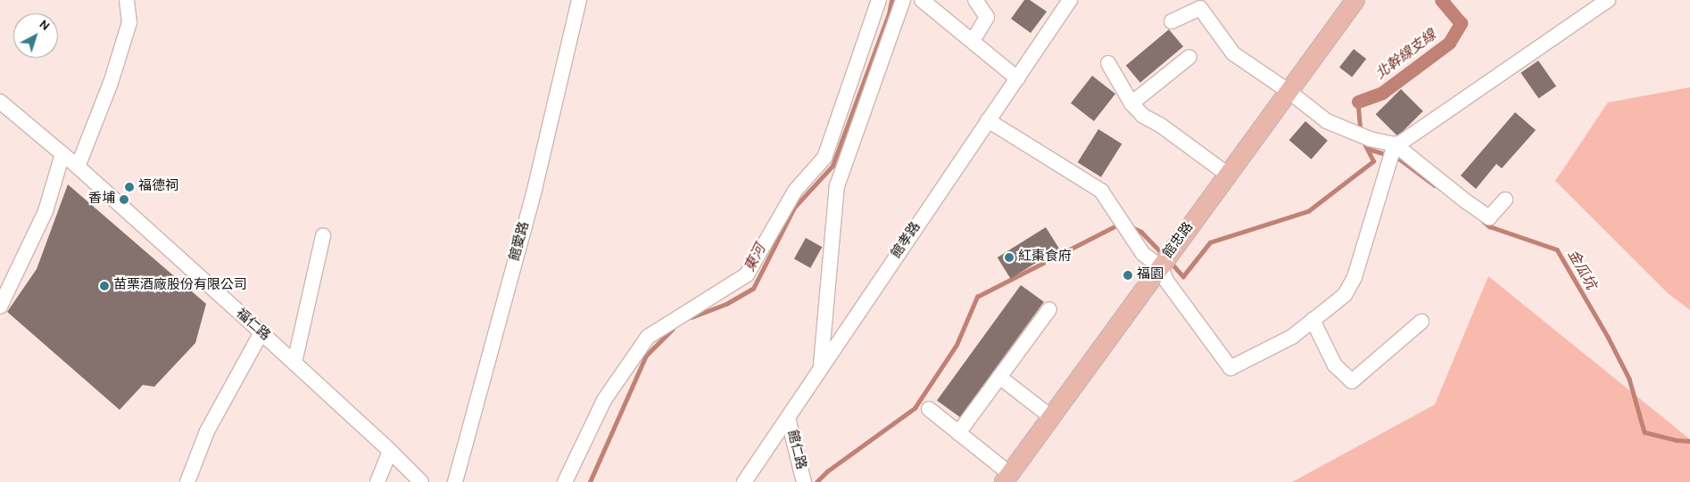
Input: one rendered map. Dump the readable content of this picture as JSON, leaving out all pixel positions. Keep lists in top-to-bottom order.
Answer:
{
  "streets": {
    "main road": ["館忠路"],
    "street": [
      "館孝路",
      "館愛路",
      "福仁路",
      "館仁路"
    ]
  },
  "crossings": [
    ["館孝路", "館仁路"]
  ],
  "water": ["北幹線支線", "東河", "金瓜坑"],
  "places": [
    "福德祠",
    "香埔",
    "紅棗食府",
    "福園",
    "苗栗酒廠股份有限公司"
  ],
  "north": "top right"
}
